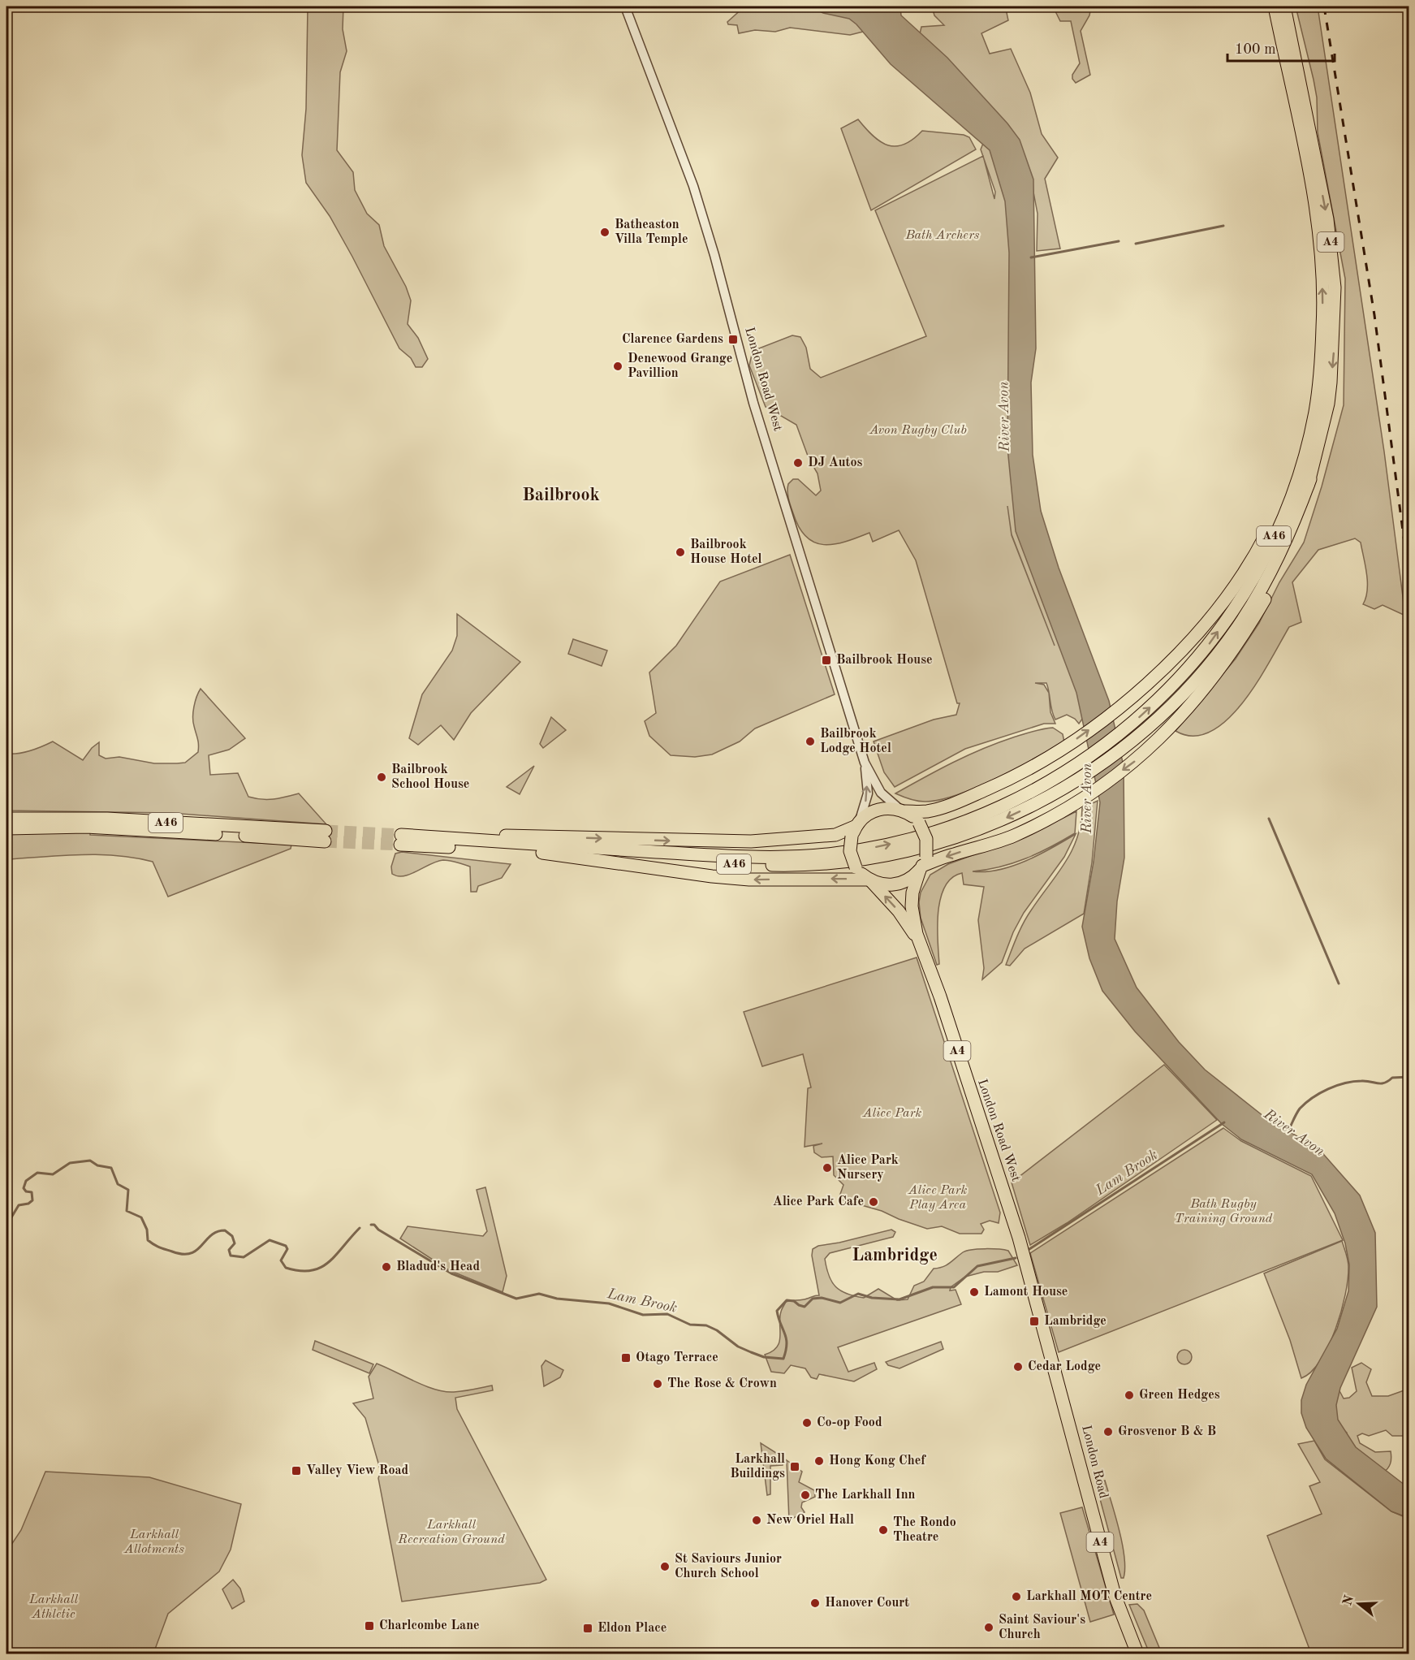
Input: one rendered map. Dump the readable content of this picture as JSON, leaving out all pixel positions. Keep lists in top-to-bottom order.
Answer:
{
  "streets": {
    "highway": [
      "A4",
      "London Road West",
      "A46",
      "London Road"
    ]
  },
  "crossings": [
    ["A4", "London Road West"],
    ["A4", "A46"],
    ["London Road West", "London Road"]
  ],
  "districts": ["Bailbrook", "Lambridge"],
  "water": ["River Avon", "Lam Brook"],
  "parks": [
    "Bath Archers",
    "Avon Rugby Club",
    "Alice Park",
    "Alice Park Play Area",
    "Bath Rugby Training Ground",
    "Larkhall Recreation Ground",
    "Larkhall Allotments",
    "Larkhall Athletic"
  ],
  "places": {
    "other": [
      "Batheaston Villa Temple",
      "Denewood Grange Pavillion",
      "DJ Autos",
      "Bailbrook House Hotel",
      "Bailbrook Lodge Hotel",
      "Bailbrook School House",
      "Alice Park Nursery",
      "Alice Park Cafe",
      "Bladud's Head",
      "Lamont House",
      "Cedar Lodge",
      "The Rose & Crown",
      "Green Hedges",
      "Co-op Food",
      "Grosvenor B & B",
      "Hong Kong Chef",
      "The Larkhall Inn",
      "New Oriel Hall",
      "The Rondo Theatre",
      "St Saviours Junior Church School",
      "Larkhall MOT Centre",
      "Hanover Court",
      "Saint Saviour's Church"
    ],
    "transit": [
      "Clarence Gardens",
      "Bailbrook House",
      "Lambridge",
      "Otago Terrace",
      "Larkhall Buildings",
      "Valley View Road",
      "Charlcombe Lane",
      "Eldon Place"
    ]
  },
  "scale_bar": "100 m",
  "north": "left"
}
